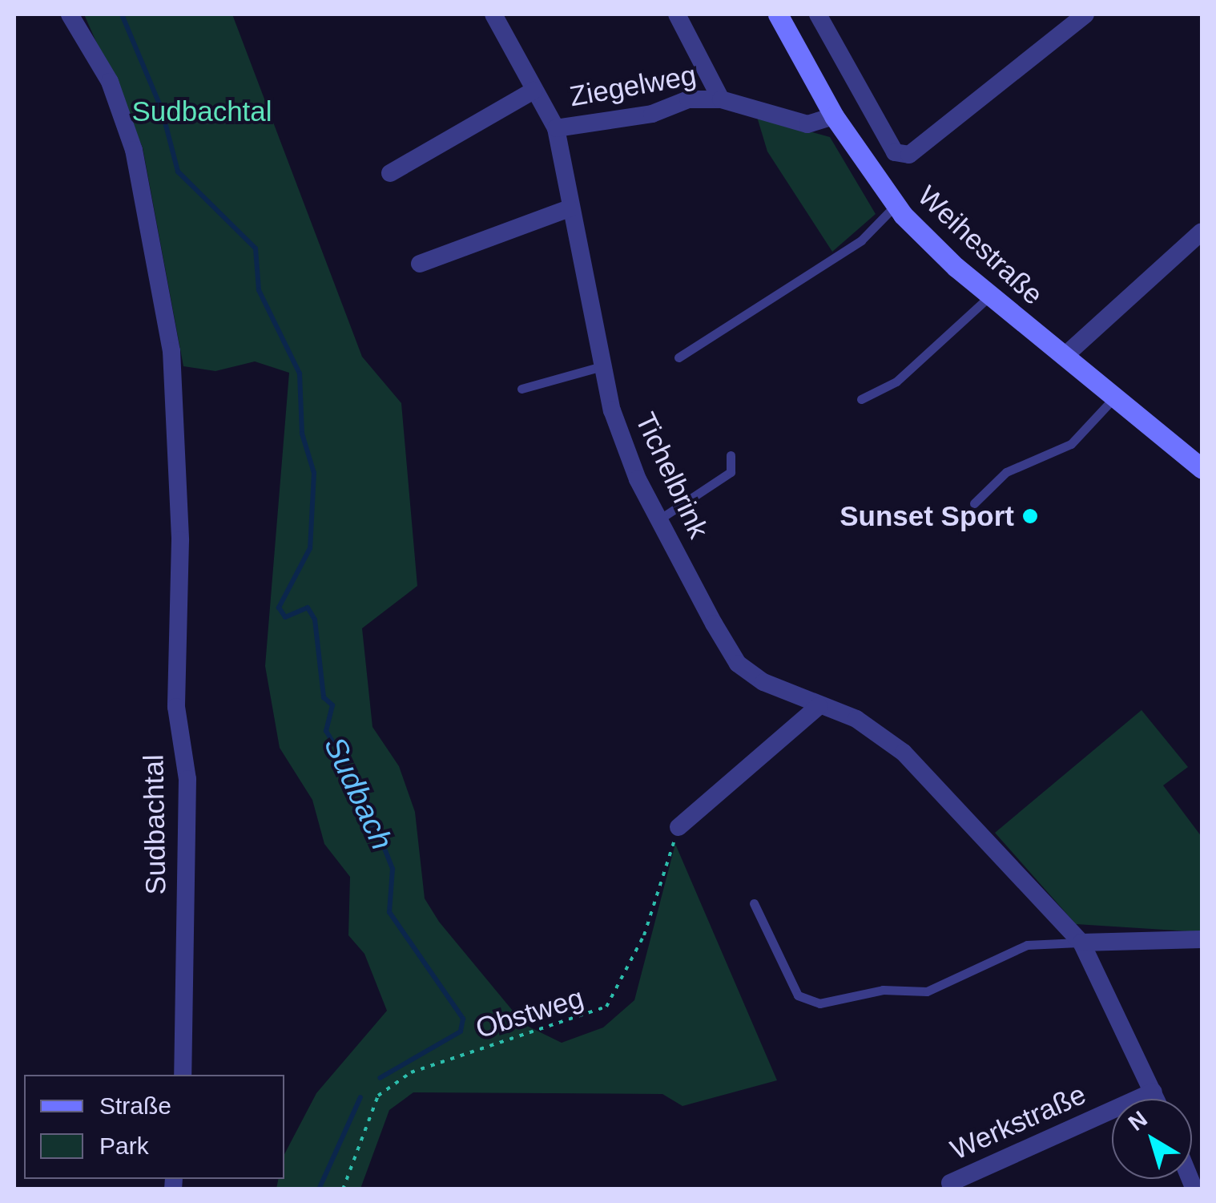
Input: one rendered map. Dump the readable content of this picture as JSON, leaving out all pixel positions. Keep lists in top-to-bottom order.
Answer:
{
  "streets": {
    "main road": ["Weihestraße"],
    "street": [
      "Ziegelweg",
      "Tichelbrink",
      "Sudbachtal",
      "Werkstraße"
    ],
    "path": ["Obstweg"]
  },
  "crossings": [
    ["Ziegelweg", "Weihestraße"],
    ["Ziegelweg", "Tichelbrink"],
    ["Tichelbrink", "Werkstraße"]
  ],
  "water": ["Sudbach"],
  "parks": ["Sudbachtal"],
  "places": ["Sunset Sport"],
  "legend": ["Straße", "Park"],
  "north": "top left"
}
